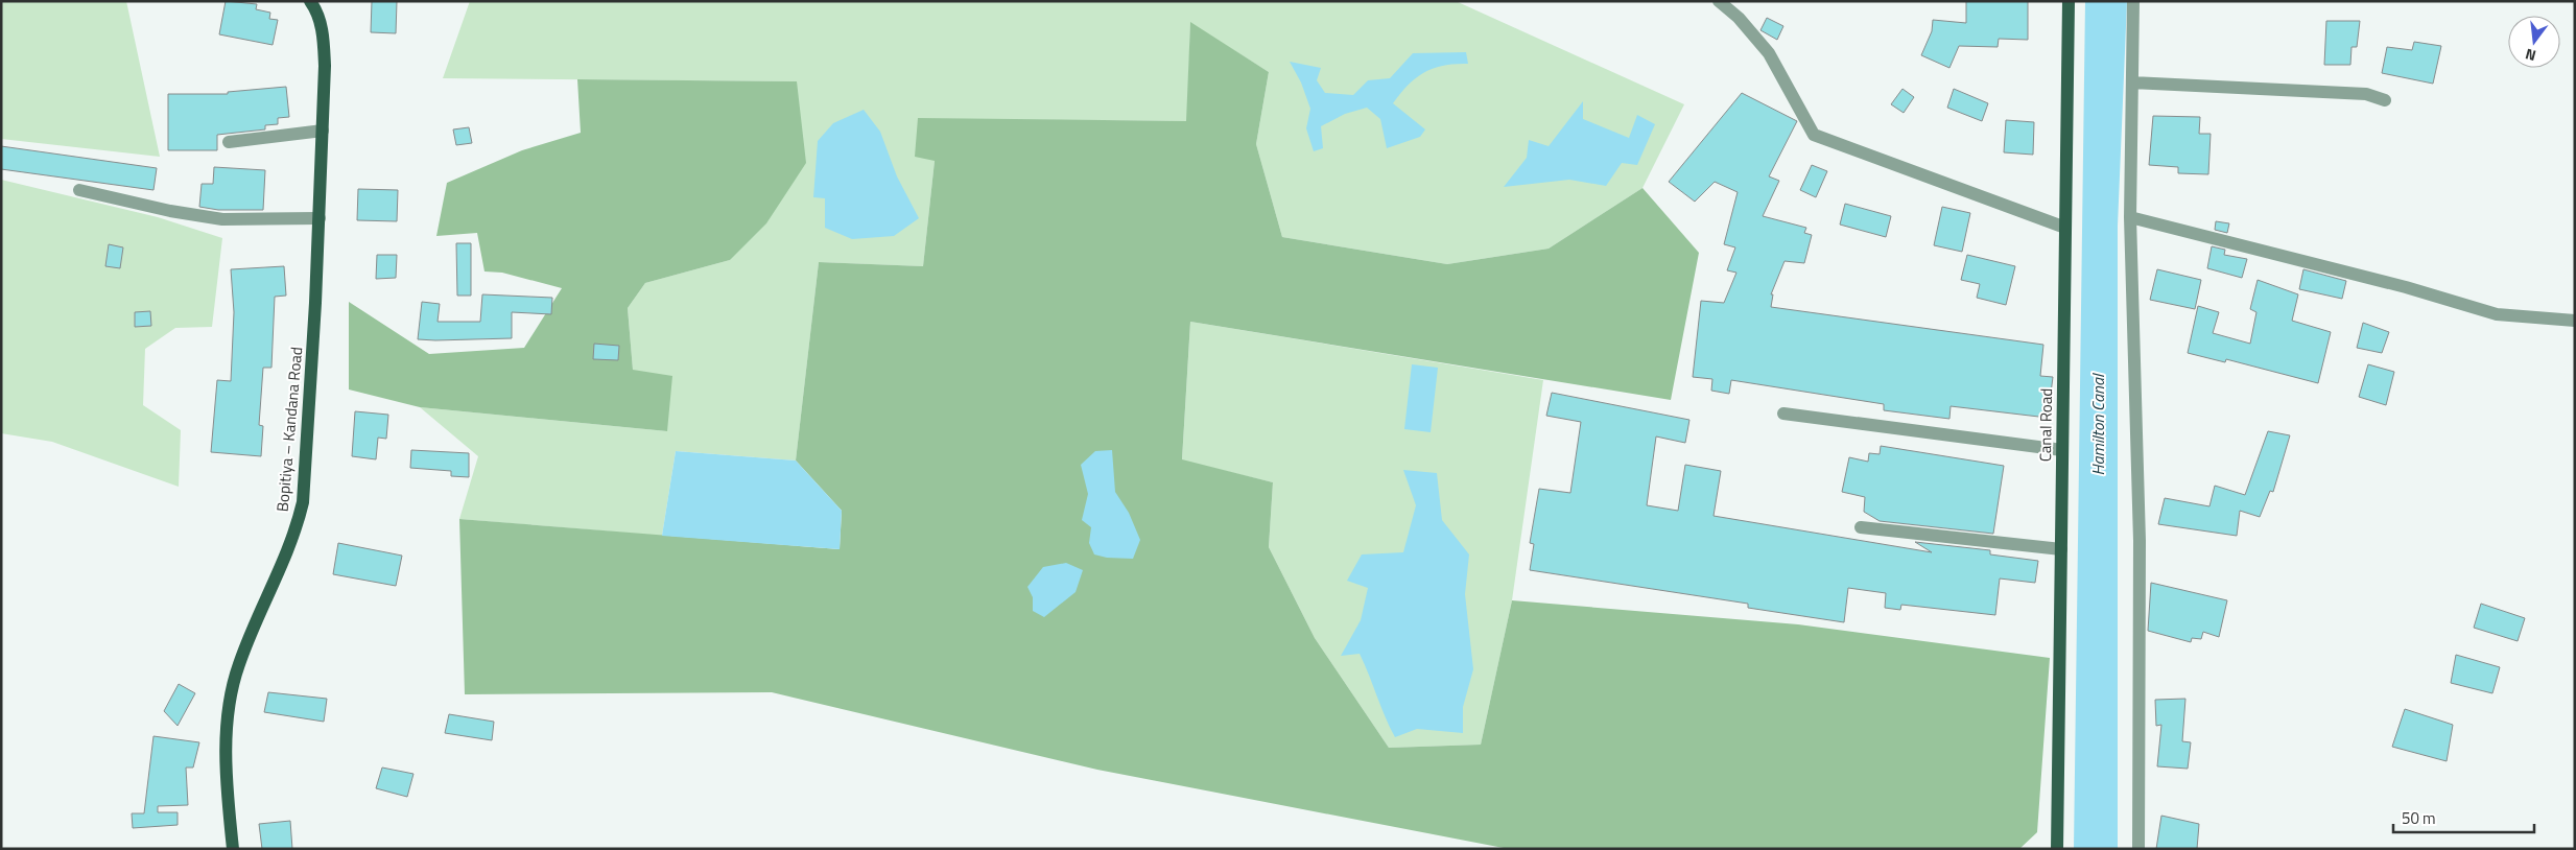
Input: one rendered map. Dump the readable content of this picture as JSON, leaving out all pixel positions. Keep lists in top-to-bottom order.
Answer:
{
  "streets": {
    "main road": ["Canal Road", "Bopitiya – Kandana Road"]
  },
  "water": ["Hamilton Canal"],
  "scale_bar": "50 m",
  "north": "bottom"
}
